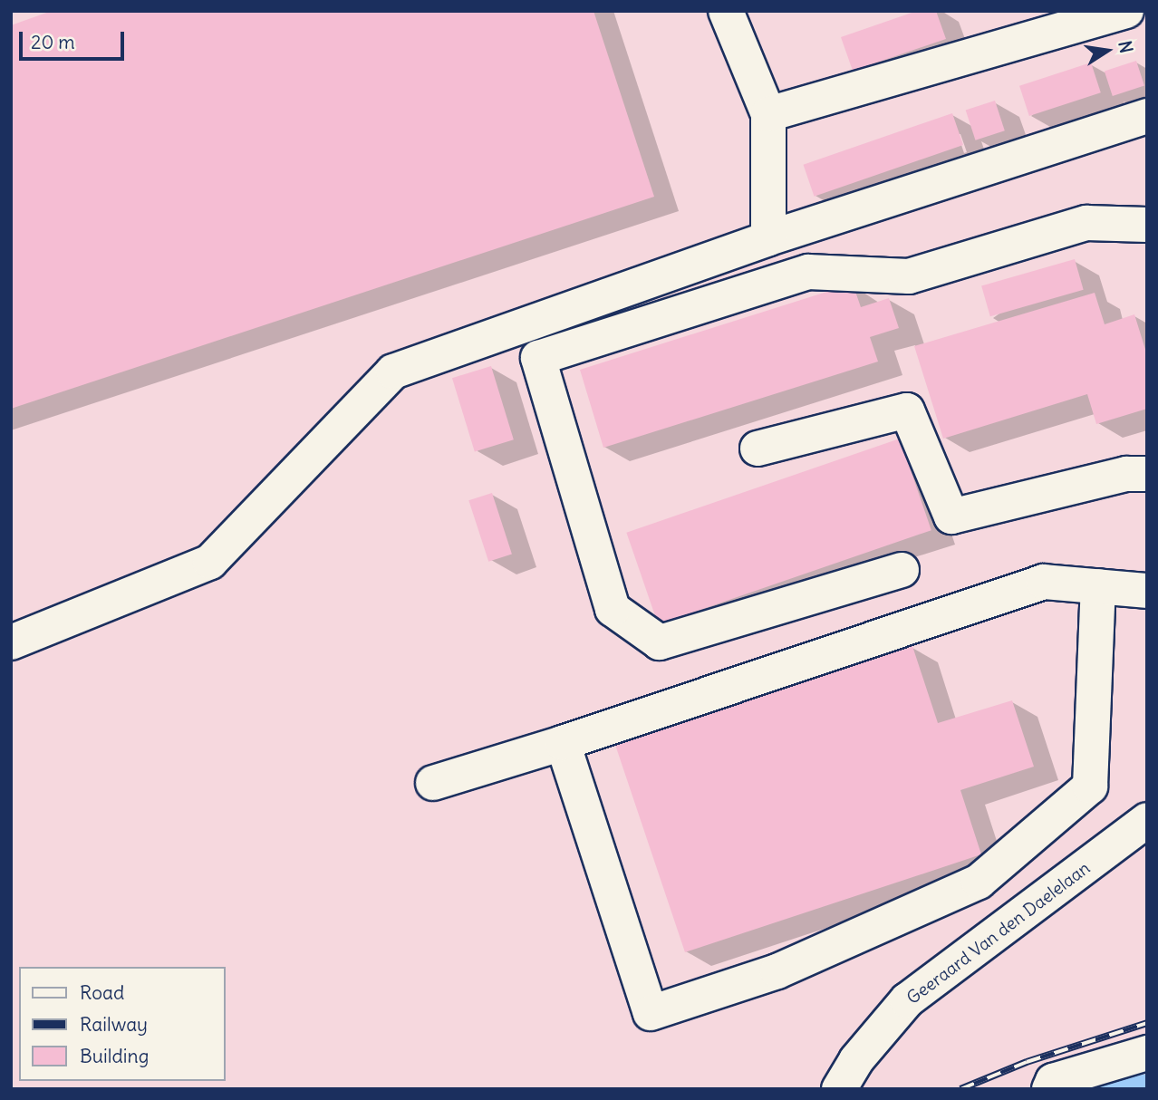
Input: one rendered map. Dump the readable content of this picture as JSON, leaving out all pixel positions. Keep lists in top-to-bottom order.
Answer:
{
  "streets": {
    "street": ["Geeraard Van den Daelelaan"]
  },
  "legend": ["Road", "Railway", "Building"],
  "scale_bar": "20 m",
  "north": "right"
}
